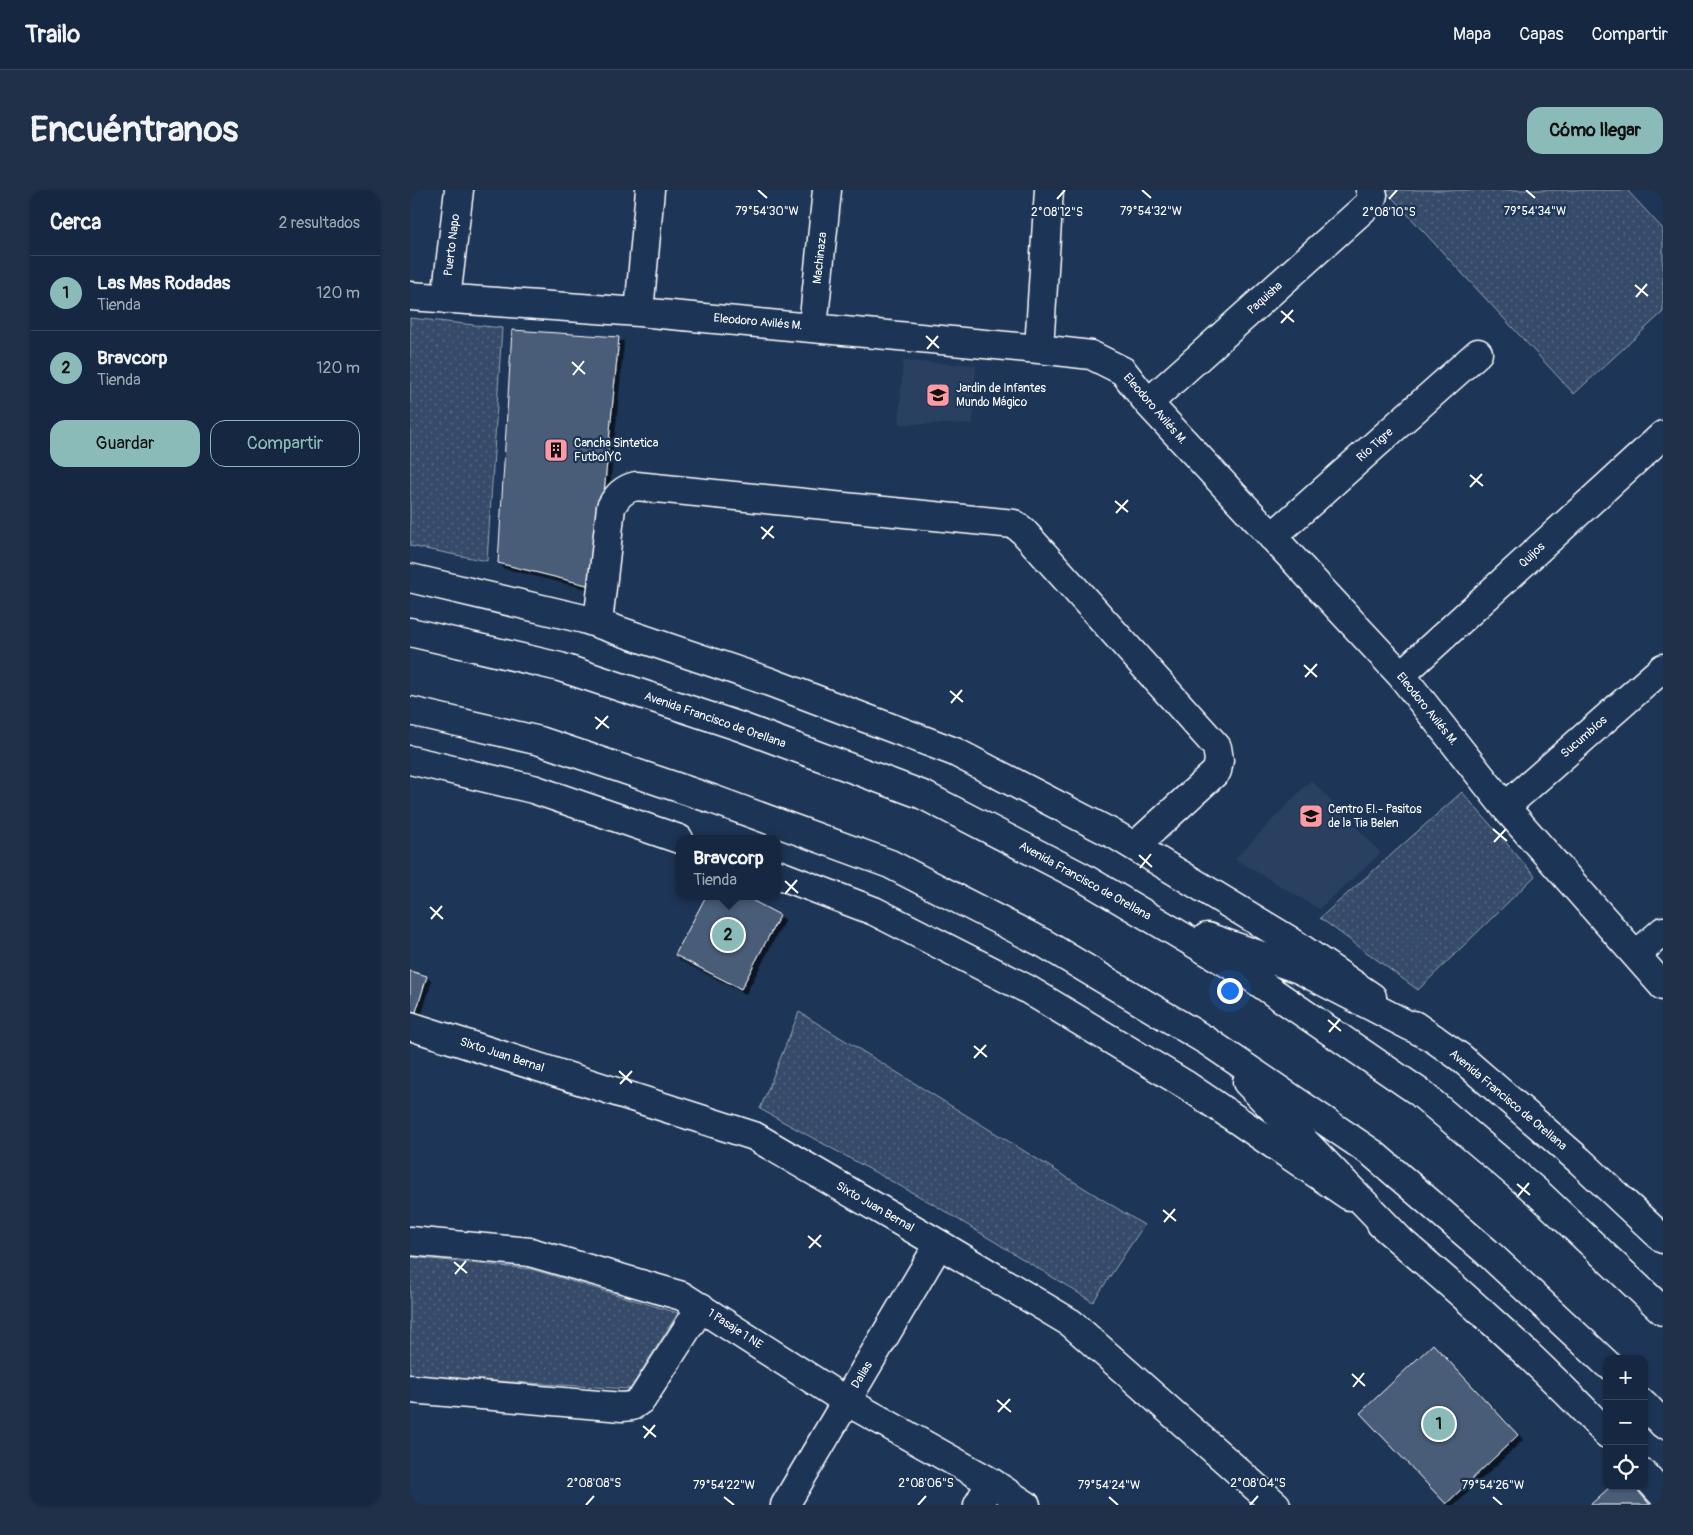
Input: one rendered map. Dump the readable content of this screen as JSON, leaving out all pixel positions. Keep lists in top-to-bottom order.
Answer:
{
  "streets": {
    "main road": [
      "Puerto Napo",
      "Machinaza",
      "Paquisha",
      "Eleodoro Avilés M.",
      "Río Tigre",
      "Quijos",
      "Avenida Francisco de Orellana",
      "Sucumbíos",
      "Sixto Juan Bernal",
      "1 Pasaje 1 NE",
      "Dalias"
    ]
  },
  "crossings": [
    ["Puerto Napo", "Eleodoro Avilés M."],
    ["Machinaza", "Eleodoro Avilés M."],
    ["Paquisha", "Eleodoro Avilés M."],
    ["Eleodoro Avilés M.", "Río Tigre"],
    ["Eleodoro Avilés M.", "Quijos"],
    ["Eleodoro Avilés M.", "Sucumbíos"],
    ["Sixto Juan Bernal", "Dalias"],
    ["1 Pasaje 1 NE", "Dalias"]
  ],
  "places": {
    "school or university": ["Jardin de Infantes Mundo Mágico", "Centro EI.- Pasitos de la Tia Belen"],
    "building": ["Cancha Sintetica FutbolYC"]
  },
  "page": {
    "header": "Trailo",
    "nav": ["Mapa", "Capas", "Compartir"],
    "buttons": [
      "Cómo llegar",
      ["Guardar", "Compartir"]
    ],
    "title": "Encuéntranos",
    "heading": ["Cerca", "2 resultados"],
    "list": [
      {
        "mark": "1",
        "name": "Las Mas Rodadas",
        "note": "Tienda",
        "value": "120 m"
      },
      {
        "mark": "2",
        "name": "Bravcorp",
        "note": "Tienda",
        "value": "120 m"
      }
    ],
    "popup": ["Bravcorp", "Tienda"],
    "pins": ["2", "1"],
    "map_buttons": ["+", "−"]
  },
  "coordinates": [
    "79°54'30\"W",
    "79°54'32\"W",
    "79°54'34\"W",
    "2°08'12\"S",
    "2°08'10\"S",
    "2°08'08\"S",
    "2°08'06\"S",
    "2°08'04\"S",
    "79°54'22\"W",
    "79°54'24\"W",
    "79°54'26\"W"
  ]
}
